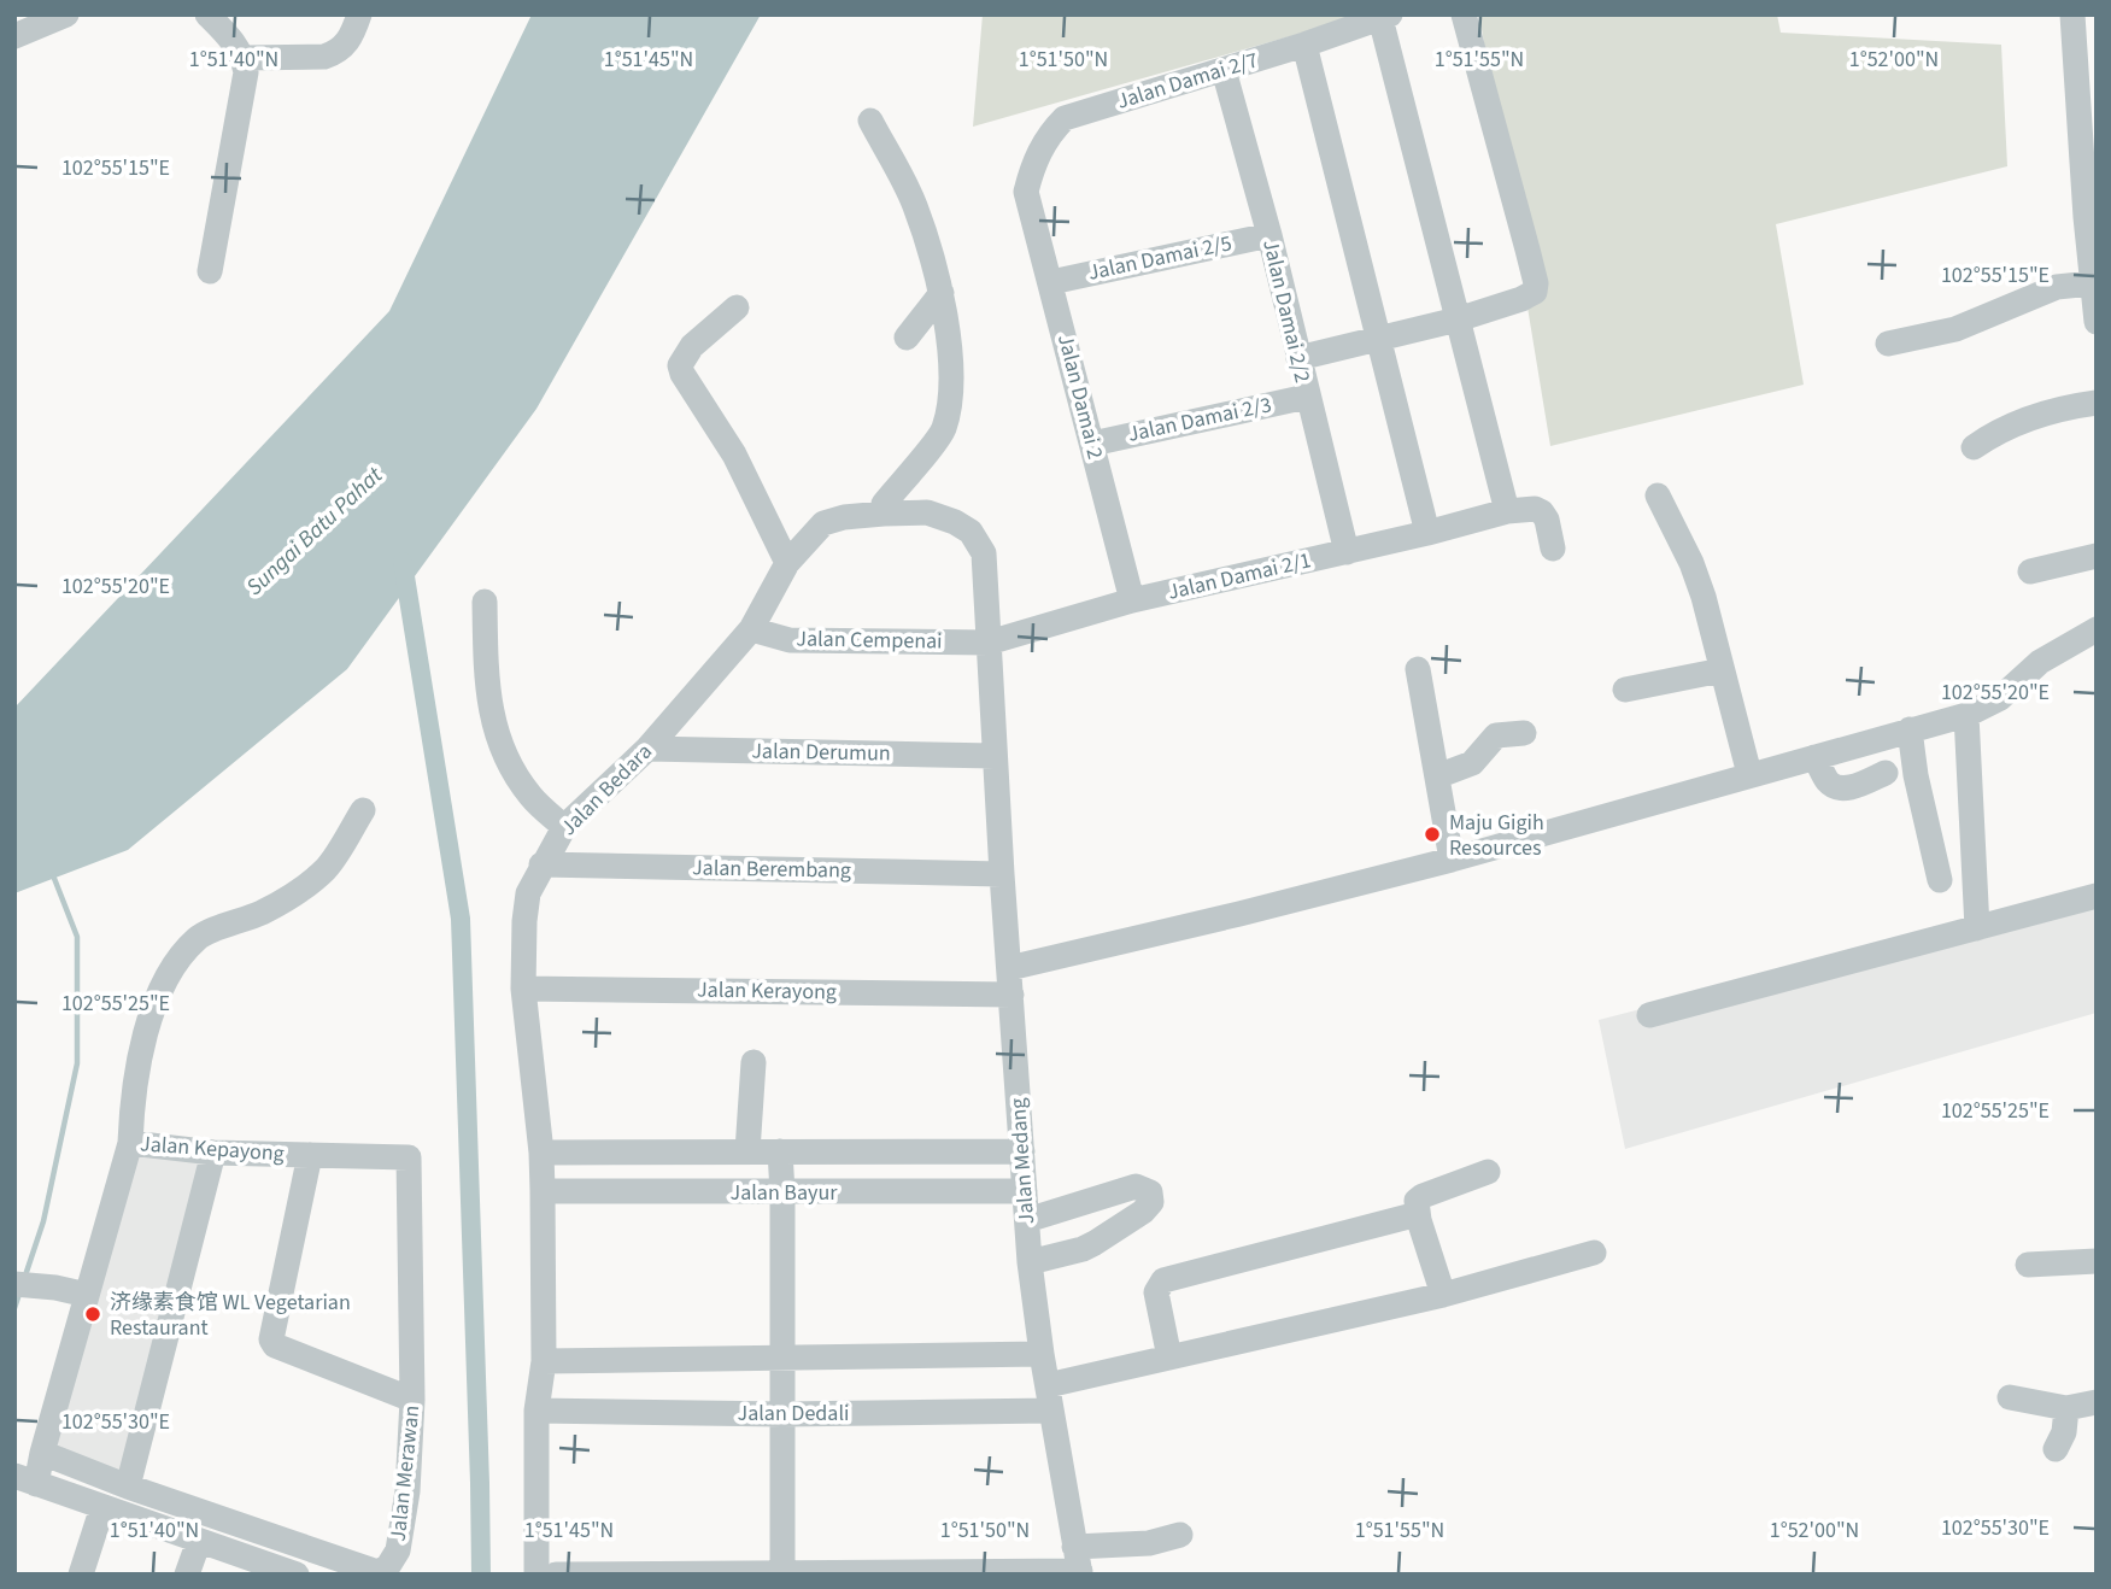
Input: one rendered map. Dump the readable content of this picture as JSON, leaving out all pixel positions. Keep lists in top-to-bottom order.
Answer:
{
  "streets": {
    "street": [
      "Jalan Damai 2/7",
      "Jalan Damai 2/5",
      "Jalan Damai 2/2",
      "Jalan Damai 2",
      "Jalan Damai 2/3",
      "Jalan Damai 2/1",
      "Jalan Cempenai",
      "Jalan Derumun",
      "Jalan Bedara",
      "Jalan Berembang",
      "Jalan Kerayong",
      "Jalan Kepayong",
      "Jalan Medang",
      "Jalan Bayur",
      "Jalan Dedali",
      "Jalan Merawan"
    ]
  },
  "crossings": [
    ["Jalan Damai 2/7", "Jalan Damai 2/2"],
    ["Jalan Damai 2/7", "Jalan Damai 2"],
    ["Jalan Damai 2/5", "Jalan Damai 2/2"],
    ["Jalan Damai 2/5", "Jalan Damai 2"],
    ["Jalan Damai 2/2", "Jalan Damai 2/3"],
    ["Jalan Damai 2/2", "Jalan Damai 2/1"],
    ["Jalan Damai 2", "Jalan Damai 2/3"],
    ["Jalan Damai 2", "Jalan Damai 2/1"],
    ["Jalan Damai 2/1", "Jalan Cempenai"],
    ["Jalan Damai 2/1", "Jalan Bedara"],
    ["Jalan Damai 2/1", "Jalan Medang"],
    ["Jalan Cempenai", "Jalan Bedara"],
    ["Jalan Cempenai", "Jalan Medang"],
    ["Jalan Derumun", "Jalan Bedara"],
    ["Jalan Derumun", "Jalan Medang"],
    ["Jalan Bedara", "Jalan Berembang"],
    ["Jalan Bedara", "Jalan Kerayong"],
    ["Jalan Bedara", "Jalan Medang"],
    ["Jalan Bedara", "Jalan Bayur"],
    ["Jalan Bedara", "Jalan Dedali"],
    ["Jalan Berembang", "Jalan Medang"],
    ["Jalan Kerayong", "Jalan Medang"],
    ["Jalan Kepayong", "Jalan Merawan"],
    ["Jalan Medang", "Jalan Bayur"],
    ["Jalan Medang", "Jalan Dedali"]
  ],
  "water": ["Sungai Batu Pahat"],
  "places": ["Maju Gigih Resources", "济缘素食馆 WL Vegetarian Restaurant"],
  "coordinates": [
    "1°51'40\"N",
    "1°51'45\"N",
    "1°51'50\"N",
    "1°51'55\"N",
    "1°52'00\"N",
    "102°55'15\"E",
    "102°55'20\"E",
    "102°55'25\"E",
    "102°55'30\"E"
  ]
}
